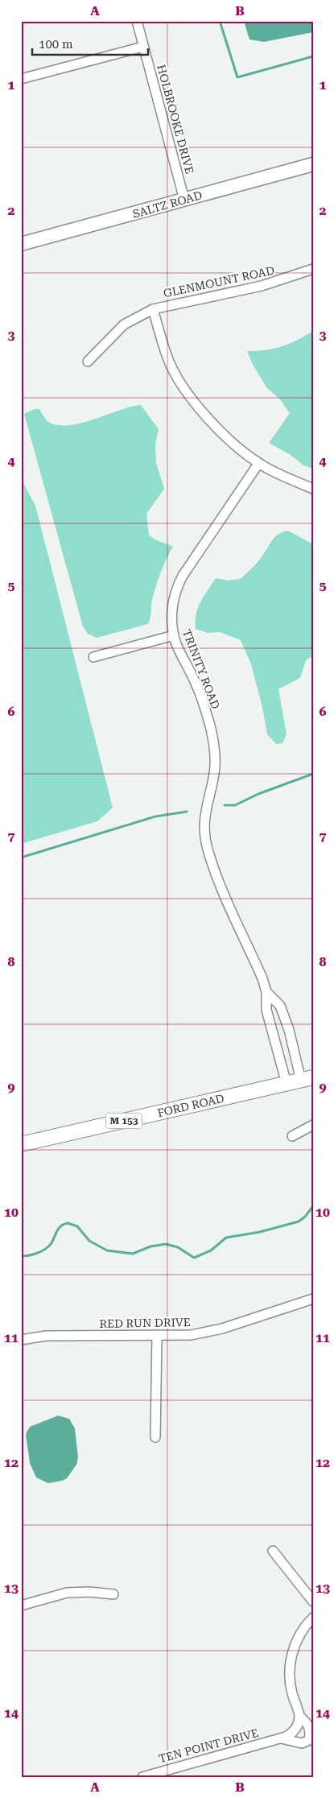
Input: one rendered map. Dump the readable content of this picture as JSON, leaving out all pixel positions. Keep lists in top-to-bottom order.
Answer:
{
  "streets": {
    "main road": ["FORD ROAD", "M 153"],
    "street": [
      "HOLBROOKE DRIVE",
      "SALTZ ROAD",
      "GLENMOUNT ROAD",
      "TRINITY ROAD",
      "RED RUN DRIVE",
      "TEN POINT DRIVE"
    ]
  },
  "crossings": [
    ["HOLBROOKE DRIVE", "SALTZ ROAD"],
    ["TRINITY ROAD", "FORD ROAD"]
  ],
  "scale_bar": "100 m",
  "grid": {
    "columns": ["A", "B"],
    "rows": [
      "1",
      "2",
      "3",
      "4",
      "5",
      "6",
      "7",
      "8",
      "9",
      "10",
      "11",
      "12",
      "13",
      "14"
    ]
  }
}
